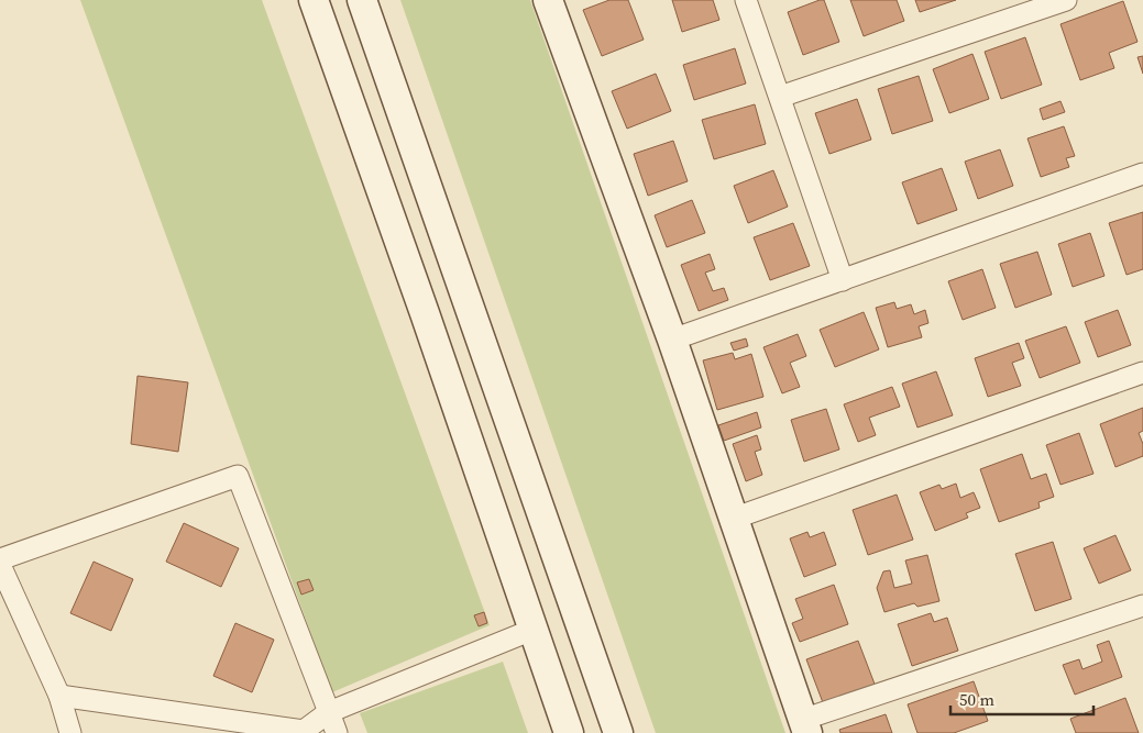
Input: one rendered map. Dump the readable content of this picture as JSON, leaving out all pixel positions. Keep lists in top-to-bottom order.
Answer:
{
  "scale_bar": "50 m"
}
